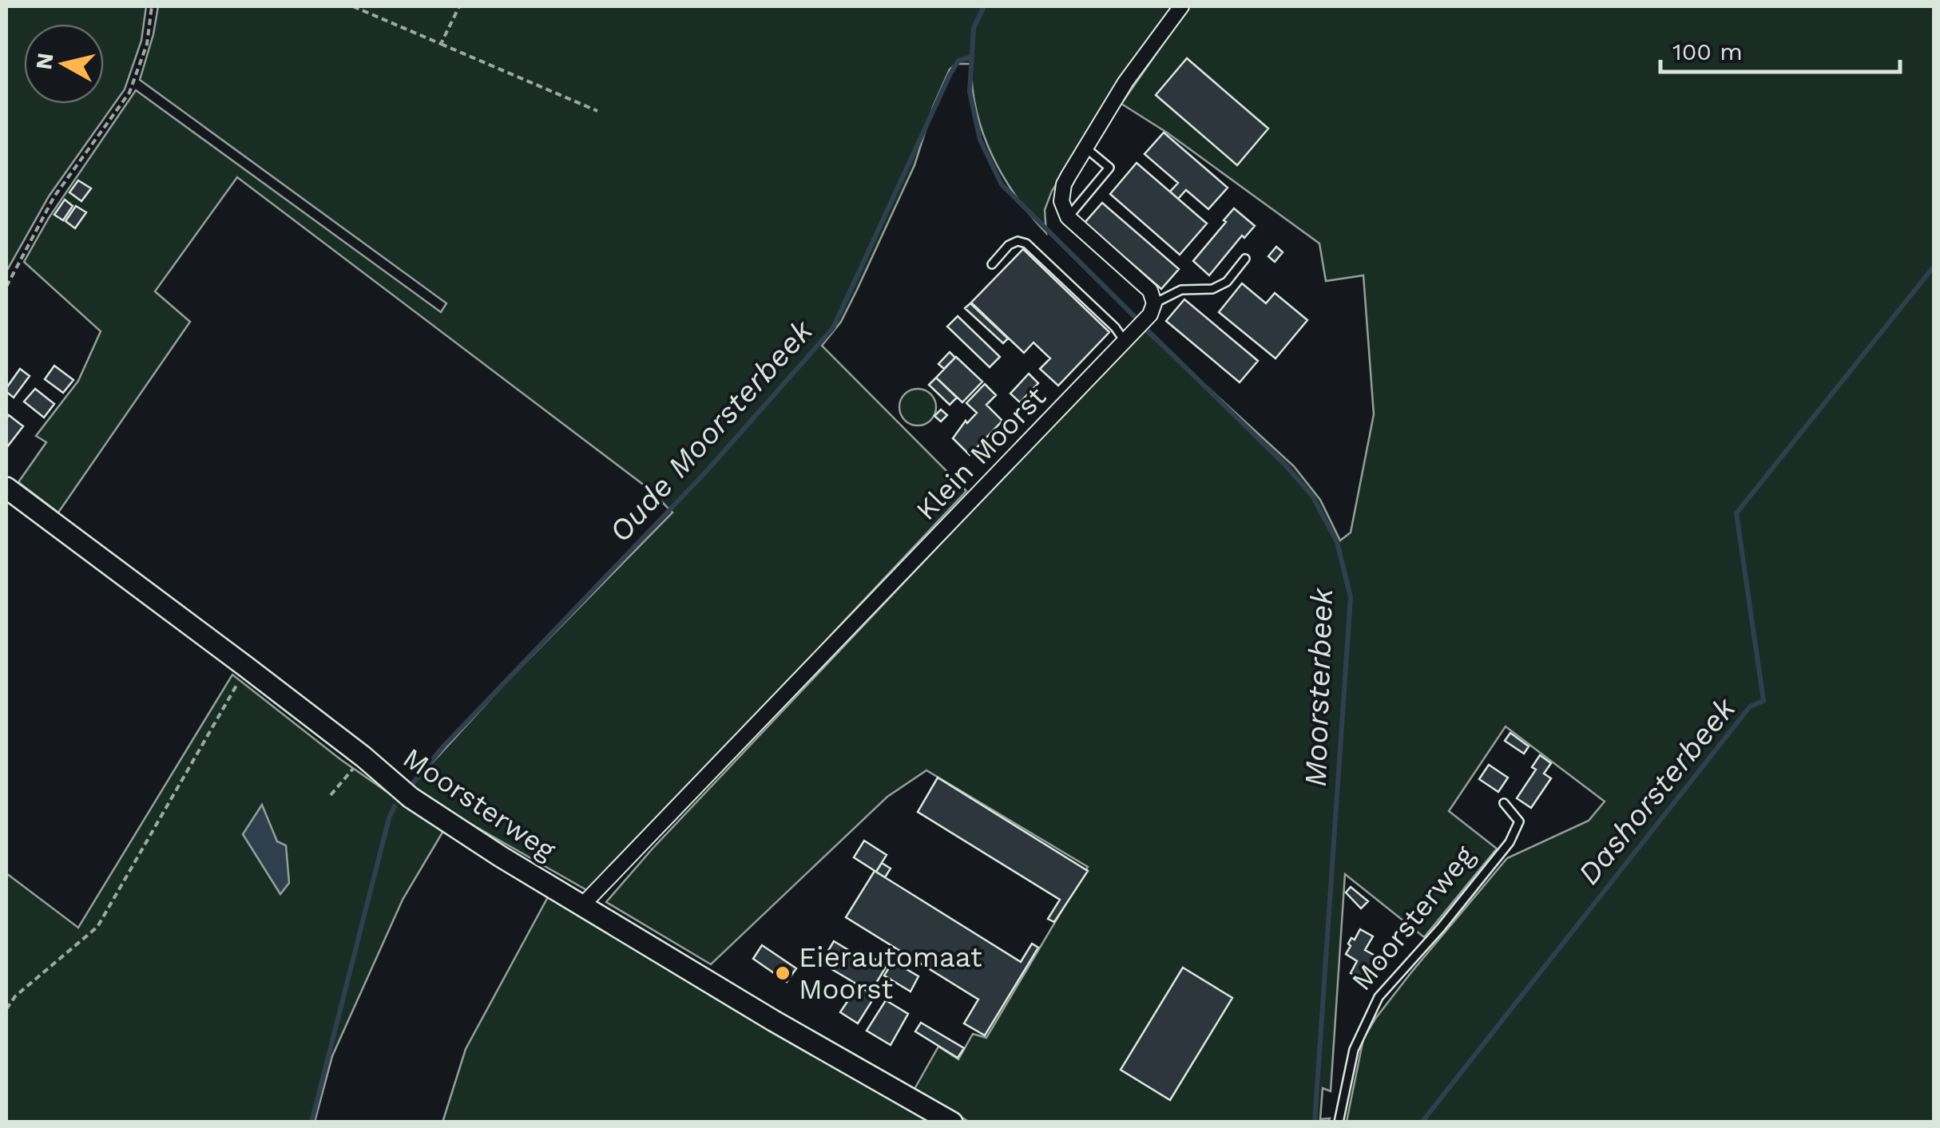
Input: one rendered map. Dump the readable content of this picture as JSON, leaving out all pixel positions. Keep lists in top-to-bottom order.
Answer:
{
  "streets": {
    "street": ["Klein Moorst", "Moorsterweg"]
  },
  "crossings": [
    ["Klein Moorst", "Moorsterweg"]
  ],
  "water": ["Oude Moorsterbeek", "Moorsterbeek", "Dashorsterbeek"],
  "places": ["Eierautomaat Moorst"],
  "scale_bar": "100 m",
  "north": "left"
}
